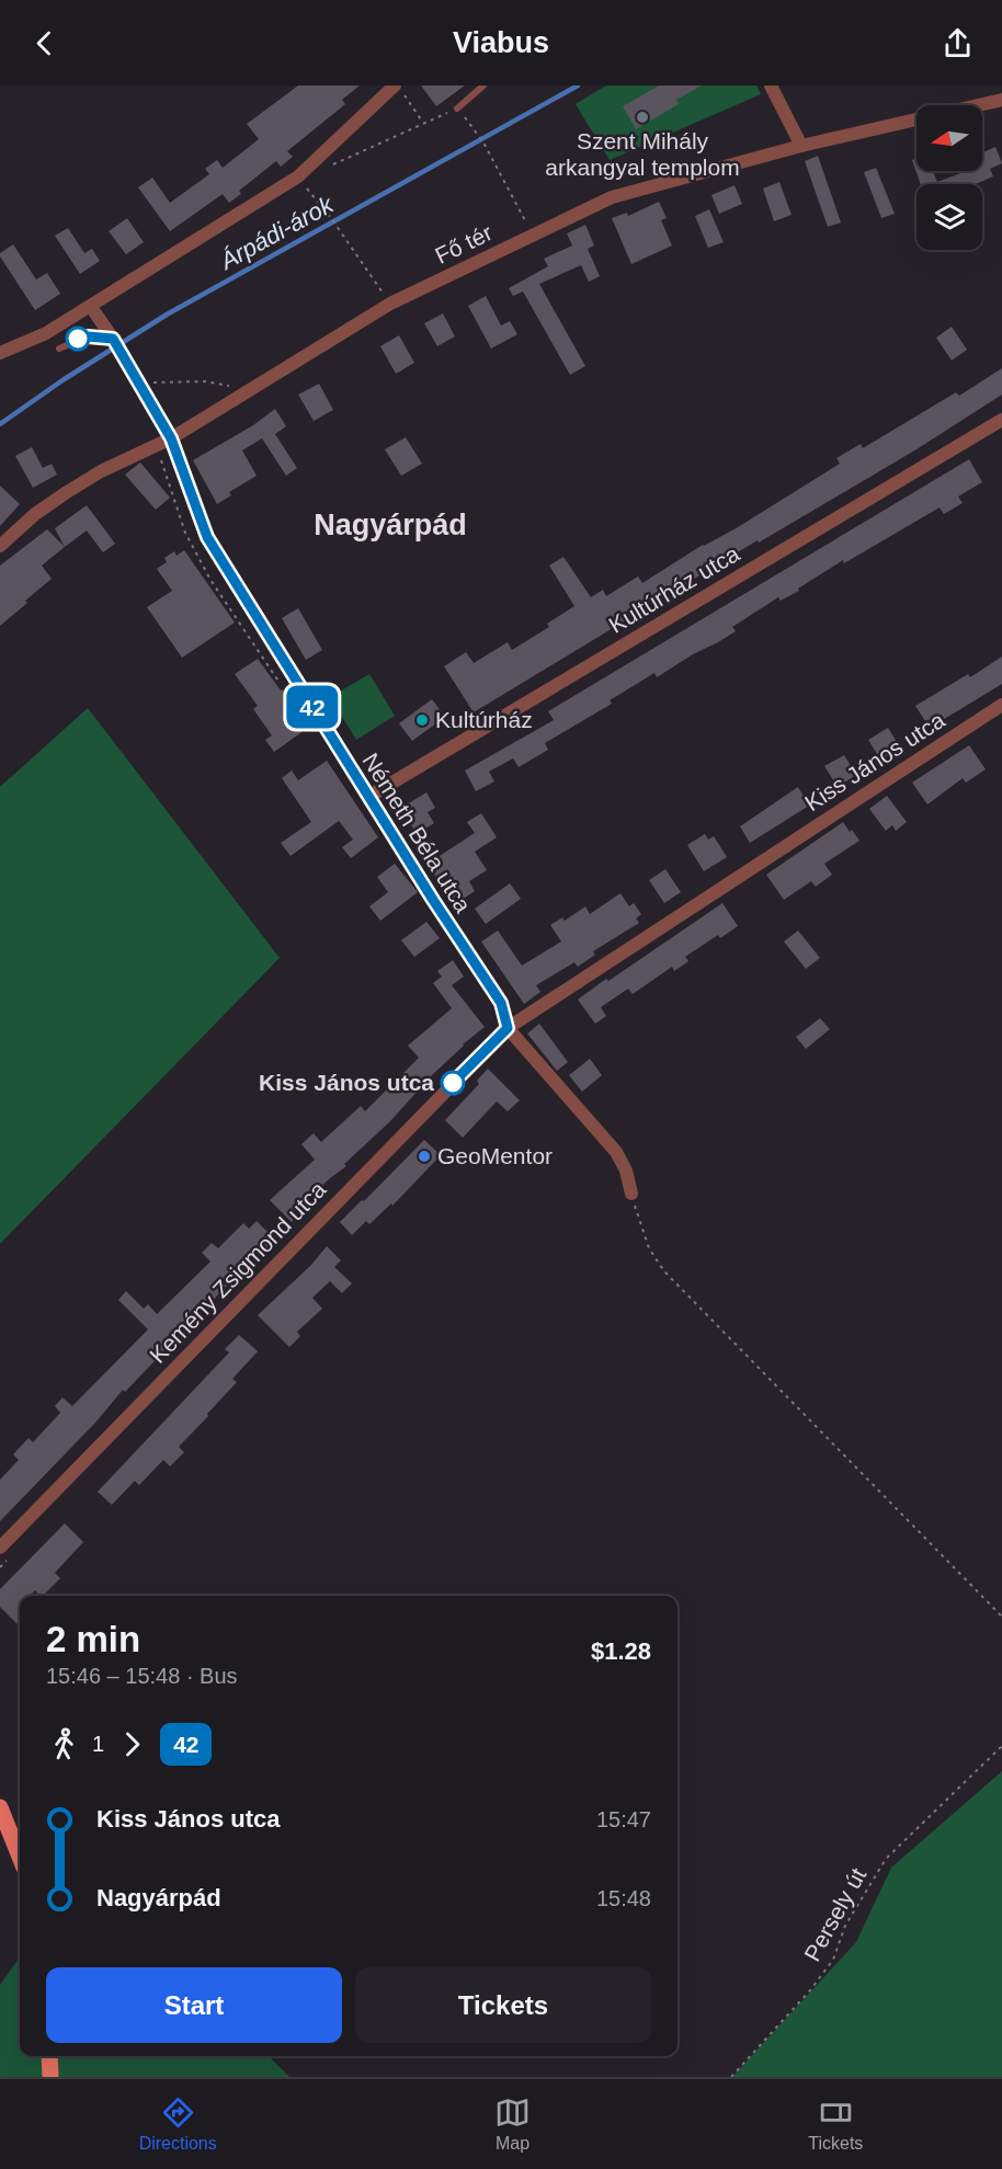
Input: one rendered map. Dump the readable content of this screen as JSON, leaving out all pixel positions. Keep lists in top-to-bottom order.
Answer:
{
  "streets": {
    "street": [
      "Fő tér",
      "Kultúrház utca",
      "Kiss János utca",
      "Németh Béla utca",
      "Kemény Zsigmond utca"
    ],
    "path": ["Persely út"]
  },
  "crossings": [
    ["Fő tér", "Németh Béla utca"],
    ["Kultúrház utca", "Németh Béla utca"],
    ["Kiss János utca", "Németh Béla utca"],
    ["Kiss János utca", "Kemény Zsigmond utca"],
    ["Németh Béla utca", "Kemény Zsigmond utca"]
  ],
  "districts": ["Nagyárpád"],
  "water": ["Árpádi-árok"],
  "places": [
    "Szent Mihály arkangyal templom",
    "Kultúrház",
    "Kiss János utca",
    "GeoMentor"
  ],
  "lines": ["bus line 42"],
  "north": "left",
  "page": {
    "header": "Viabus",
    "on_map": "42",
    "heading": ["2 min", "15:46 – 15:48 · Bus", "$1.28"],
    "legs": ["1", "42"],
    "list": [
      {
        "name": "Kiss János utca",
        "value": "15:47"
      },
      {
        "name": "Nagyárpád",
        "value": "15:48"
      }
    ],
    "buttons": ["Start", "Tickets"],
    "tabs": ["Directions", "Map", "Tickets"]
  }
}
